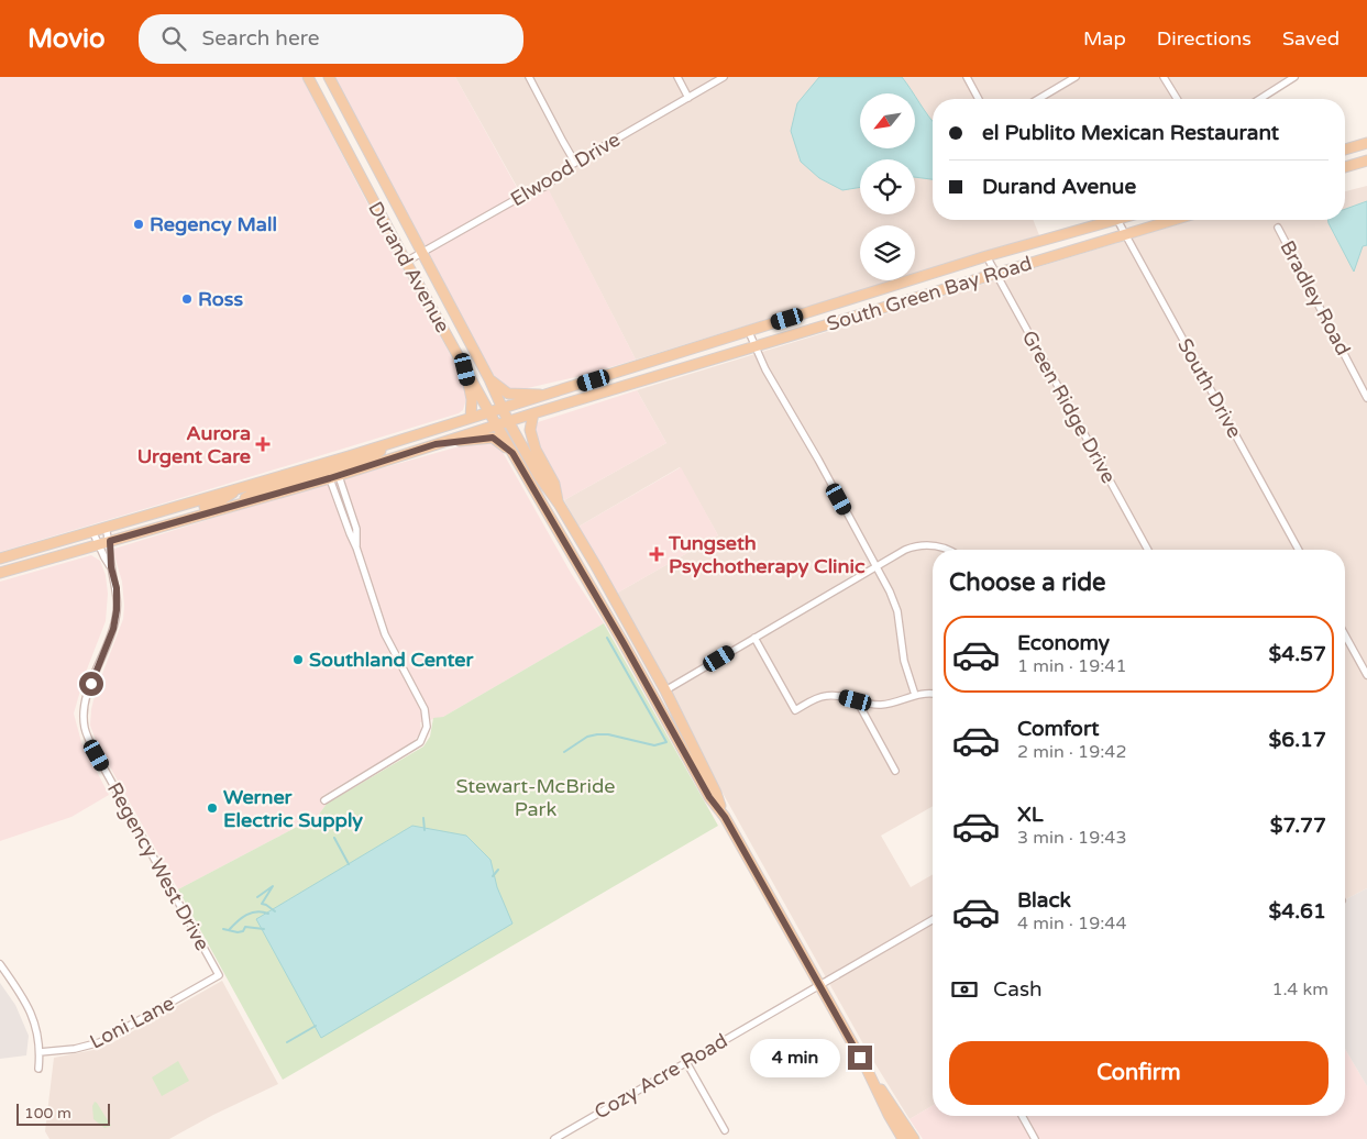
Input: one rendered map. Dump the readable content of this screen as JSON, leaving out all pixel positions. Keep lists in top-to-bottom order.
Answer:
{
  "streets": {
    "main road": ["Durand Avenue", "South Green Bay Road"],
    "street": [
      "Elwood Drive",
      "Bradley Road",
      "South Drive",
      "Green Ridge Drive",
      "Regency West Drive",
      "Loni Lane",
      "Cozy Acre Road"
    ]
  },
  "crossings": [
    ["Elwood Drive", "Durand Avenue"],
    ["Durand Avenue", "South Green Bay Road"],
    ["Durand Avenue", "Cozy Acre Road"],
    ["South Green Bay Road", "South Drive"],
    ["South Green Bay Road", "Green Ridge Drive"],
    ["South Green Bay Road", "Regency West Drive"],
    ["Regency West Drive", "Loni Lane"]
  ],
  "parks": ["Stewart-McBride Park"],
  "places": {
    "other": [
      "Regency Mall",
      "Ross",
      "Southland Center",
      "Werner Electric Supply"
    ],
    "health": ["Aurora Urgent Care", "Tungseth Psychotherapy Clinic"]
  },
  "scale_bar": "100 m",
  "north": "bottom left",
  "page": {
    "header": "Movio",
    "search": "Search here",
    "nav": ["Map", "Directions", "Saved"],
    "banner": ["el Publito Mexican Restaurant", "Durand Avenue"],
    "heading": "Choose a ride",
    "list": [
      {
        "name": "Economy",
        "note": "1 min · 19:41",
        "value": "$4.57"
      },
      {
        "name": "Comfort",
        "note": "2 min · 19:42",
        "value": "$6.17"
      },
      {
        "name": "XL",
        "note": "3 min · 19:43",
        "value": "$7.77"
      },
      {
        "name": "Black",
        "note": "4 min · 19:44",
        "value": "$4.61"
      }
    ],
    "pay": ["Cash", "1.4 km"],
    "buttons": "Confirm",
    "bubble": "4 min",
    "scale": "100 m"
  }
}
